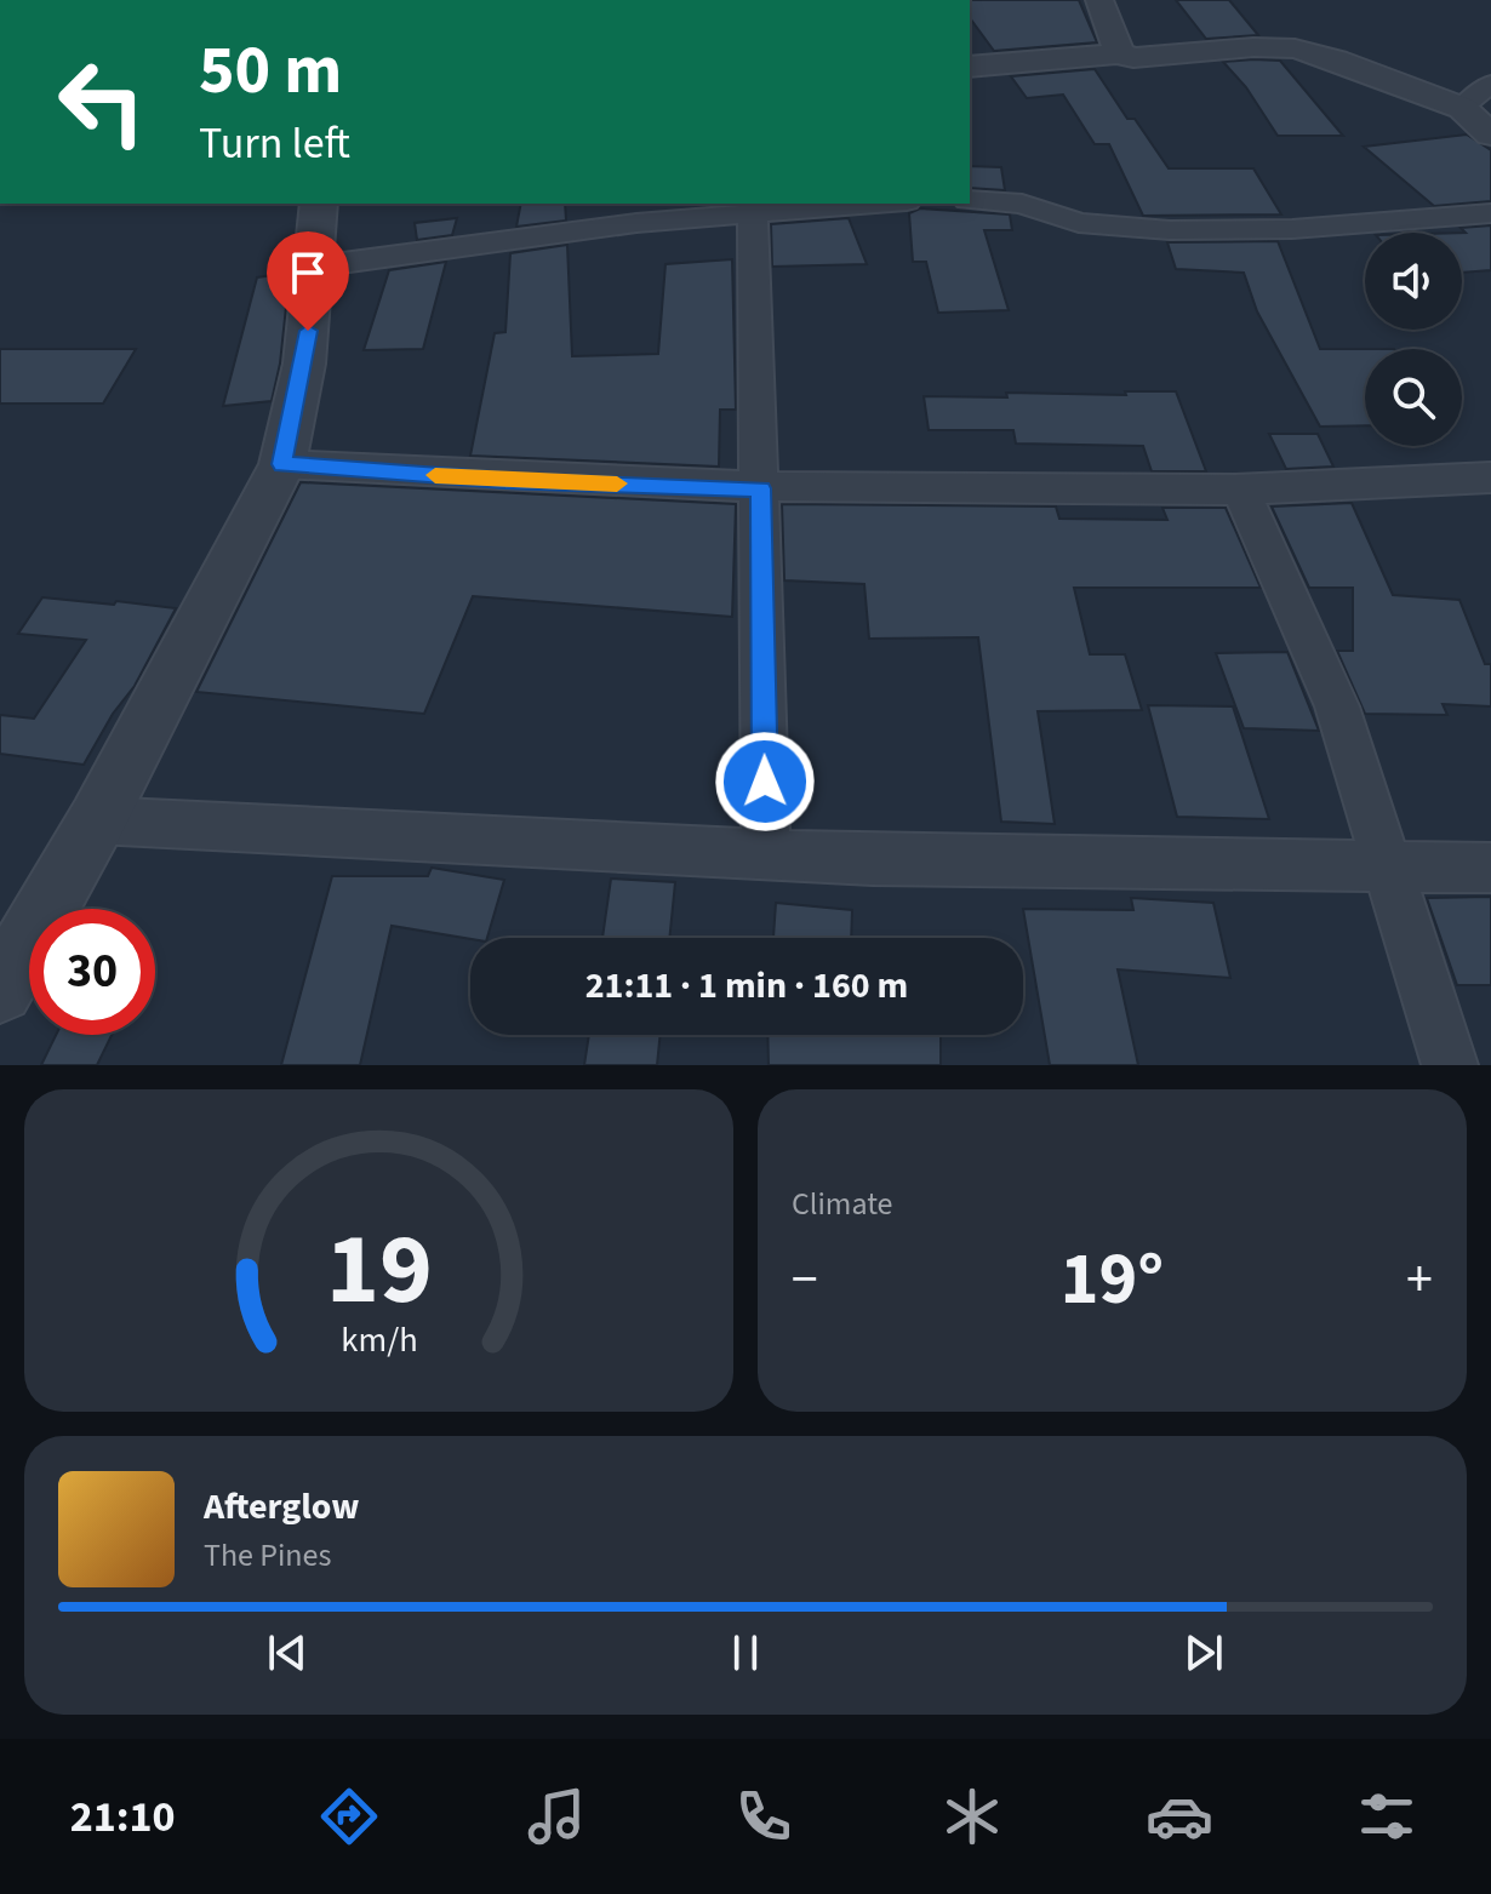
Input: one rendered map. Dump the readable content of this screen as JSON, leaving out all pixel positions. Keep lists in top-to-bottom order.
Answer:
{
  "page": {
    "turn": ["50 m", "Turn left"],
    "limit": "30",
    "trip": "21:11 · 1 min · 160 m",
    "tile": "Climate",
    "heat": ["−", "19°", "+"],
    "song": ["Afterglow", "The Pines"],
    "tabs": "21:10",
    "gauge": ["19", "km/h"]
  }
}
